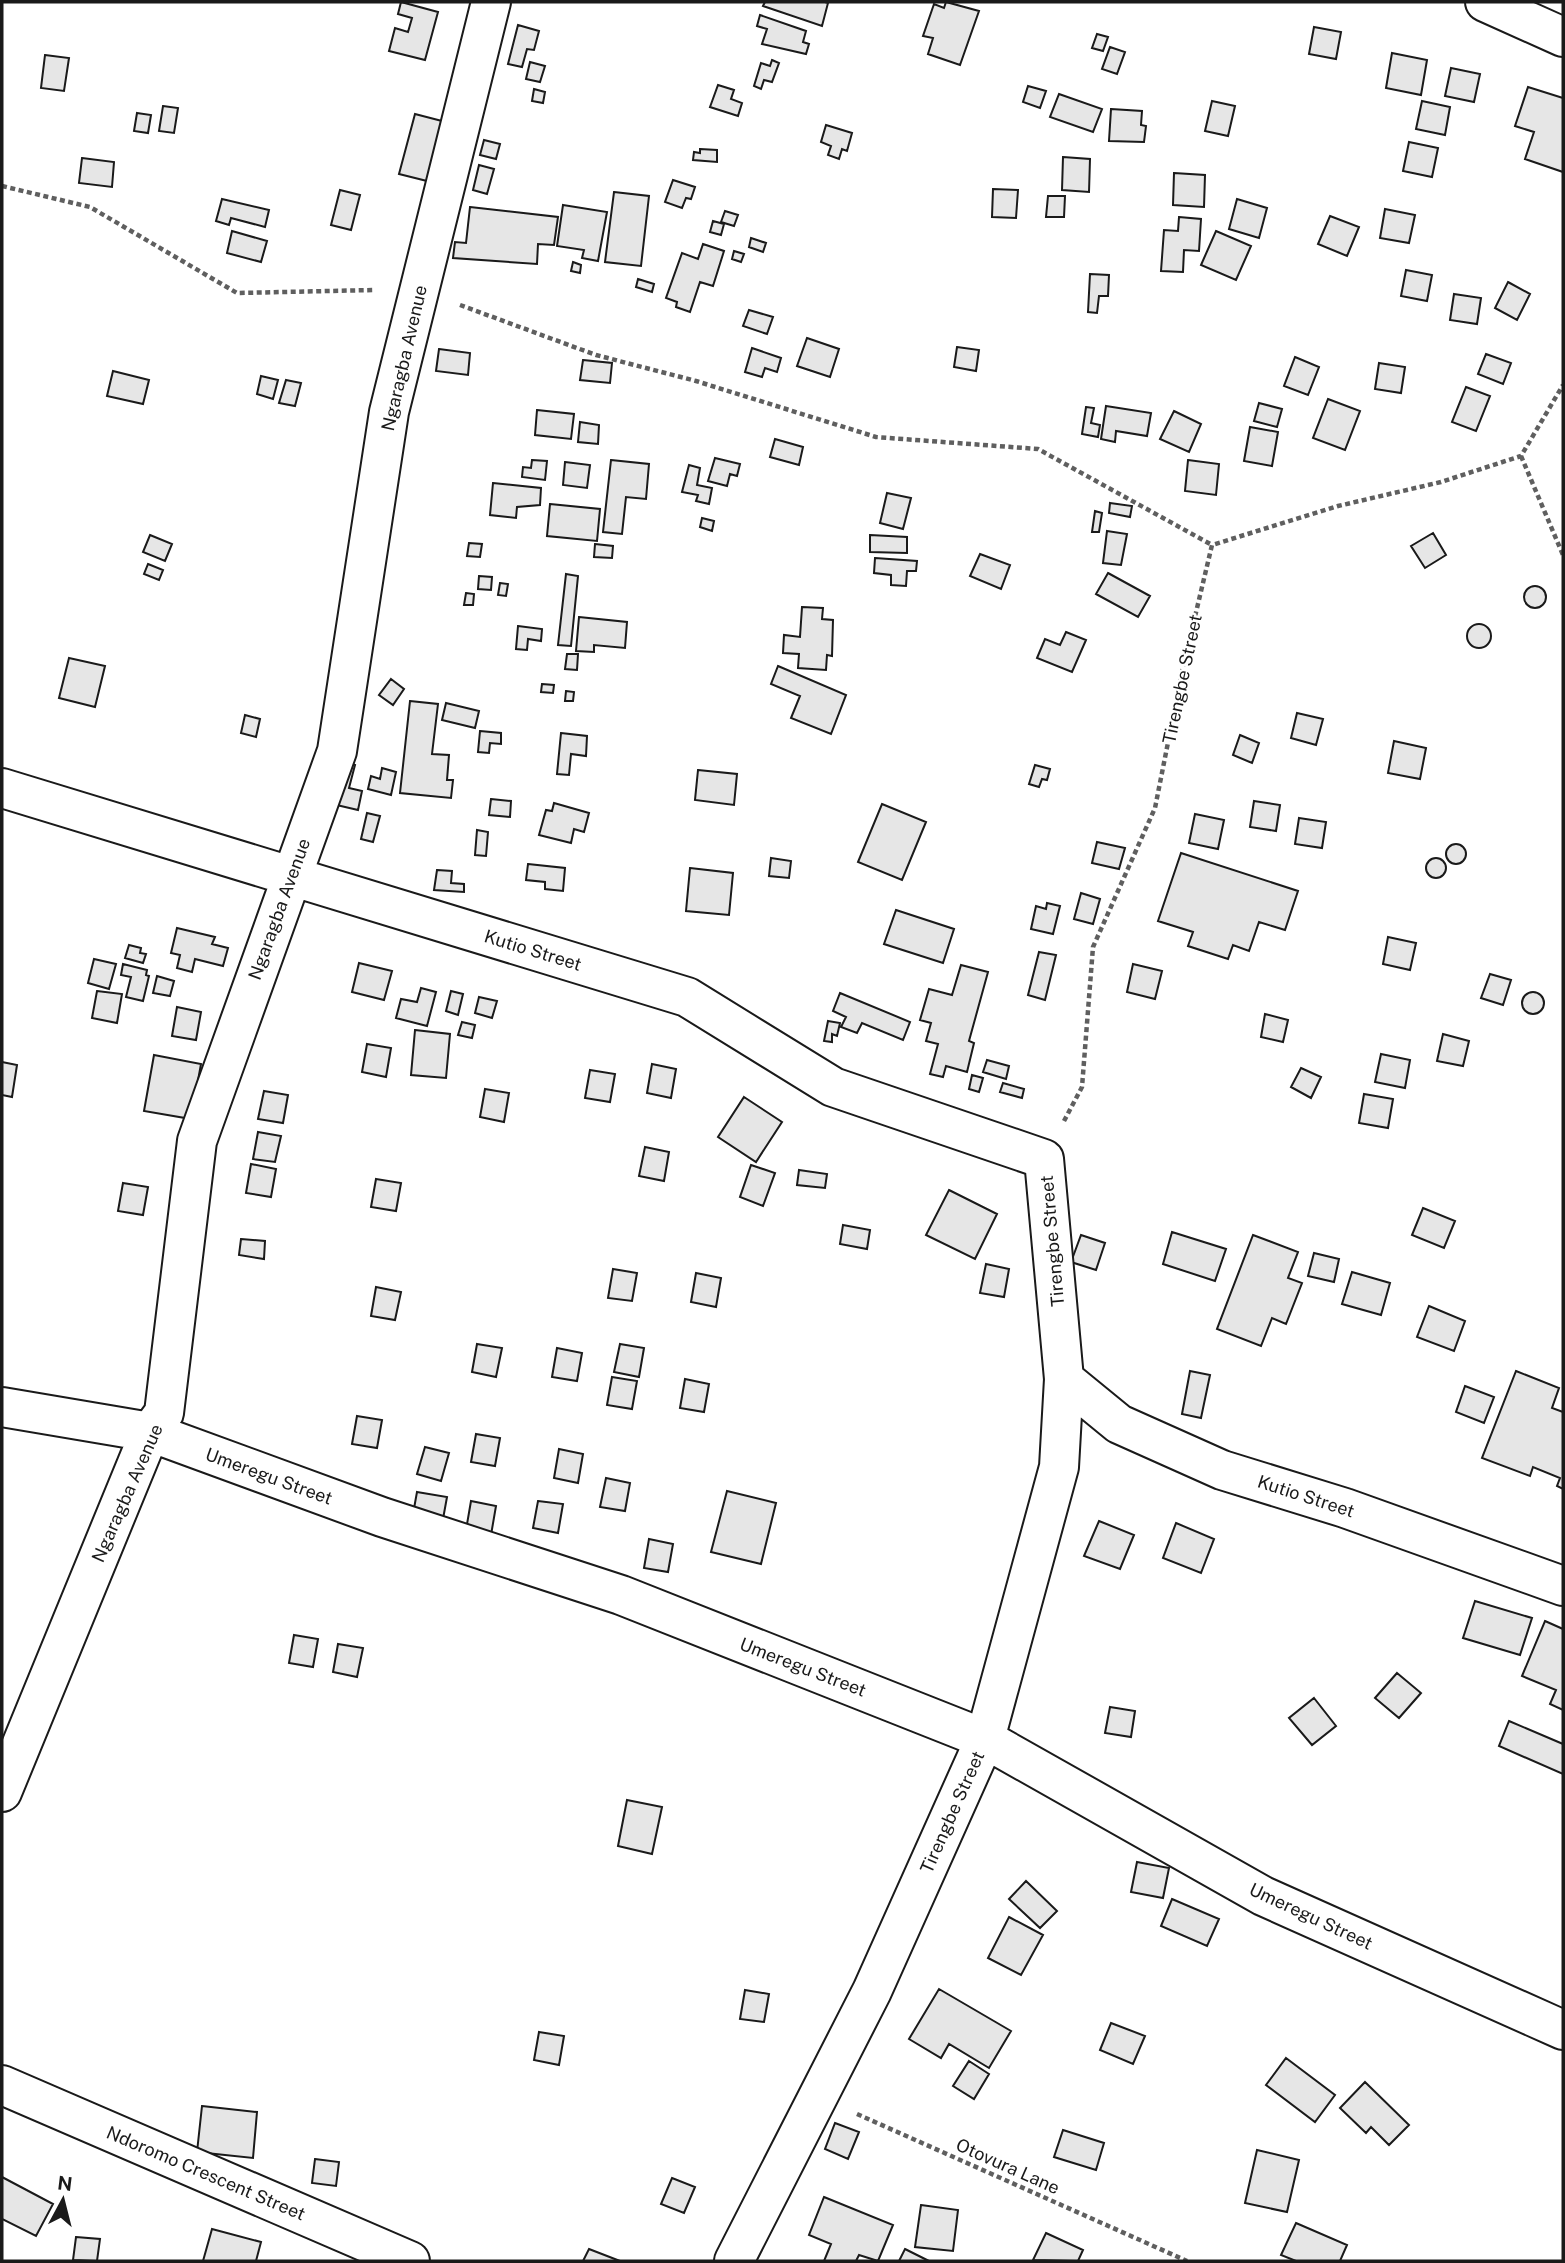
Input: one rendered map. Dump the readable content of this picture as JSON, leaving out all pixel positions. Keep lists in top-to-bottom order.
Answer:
{
  "streets": {
    "street": [
      "Ngaragba Avenue",
      "Tirengbe Street",
      "Kutio Street",
      "Umeregu Street",
      "Ndoromo Crescent Street"
    ],
    "path": ["Otovura Lane"]
  },
  "crossings": [
    ["Ngaragba Avenue", "Kutio Street"],
    ["Ngaragba Avenue", "Umeregu Street"],
    ["Tirengbe Street", "Kutio Street"],
    ["Tirengbe Street", "Umeregu Street"],
    ["Tirengbe Street", "Otovura Lane"]
  ],
  "north": "top"
}
